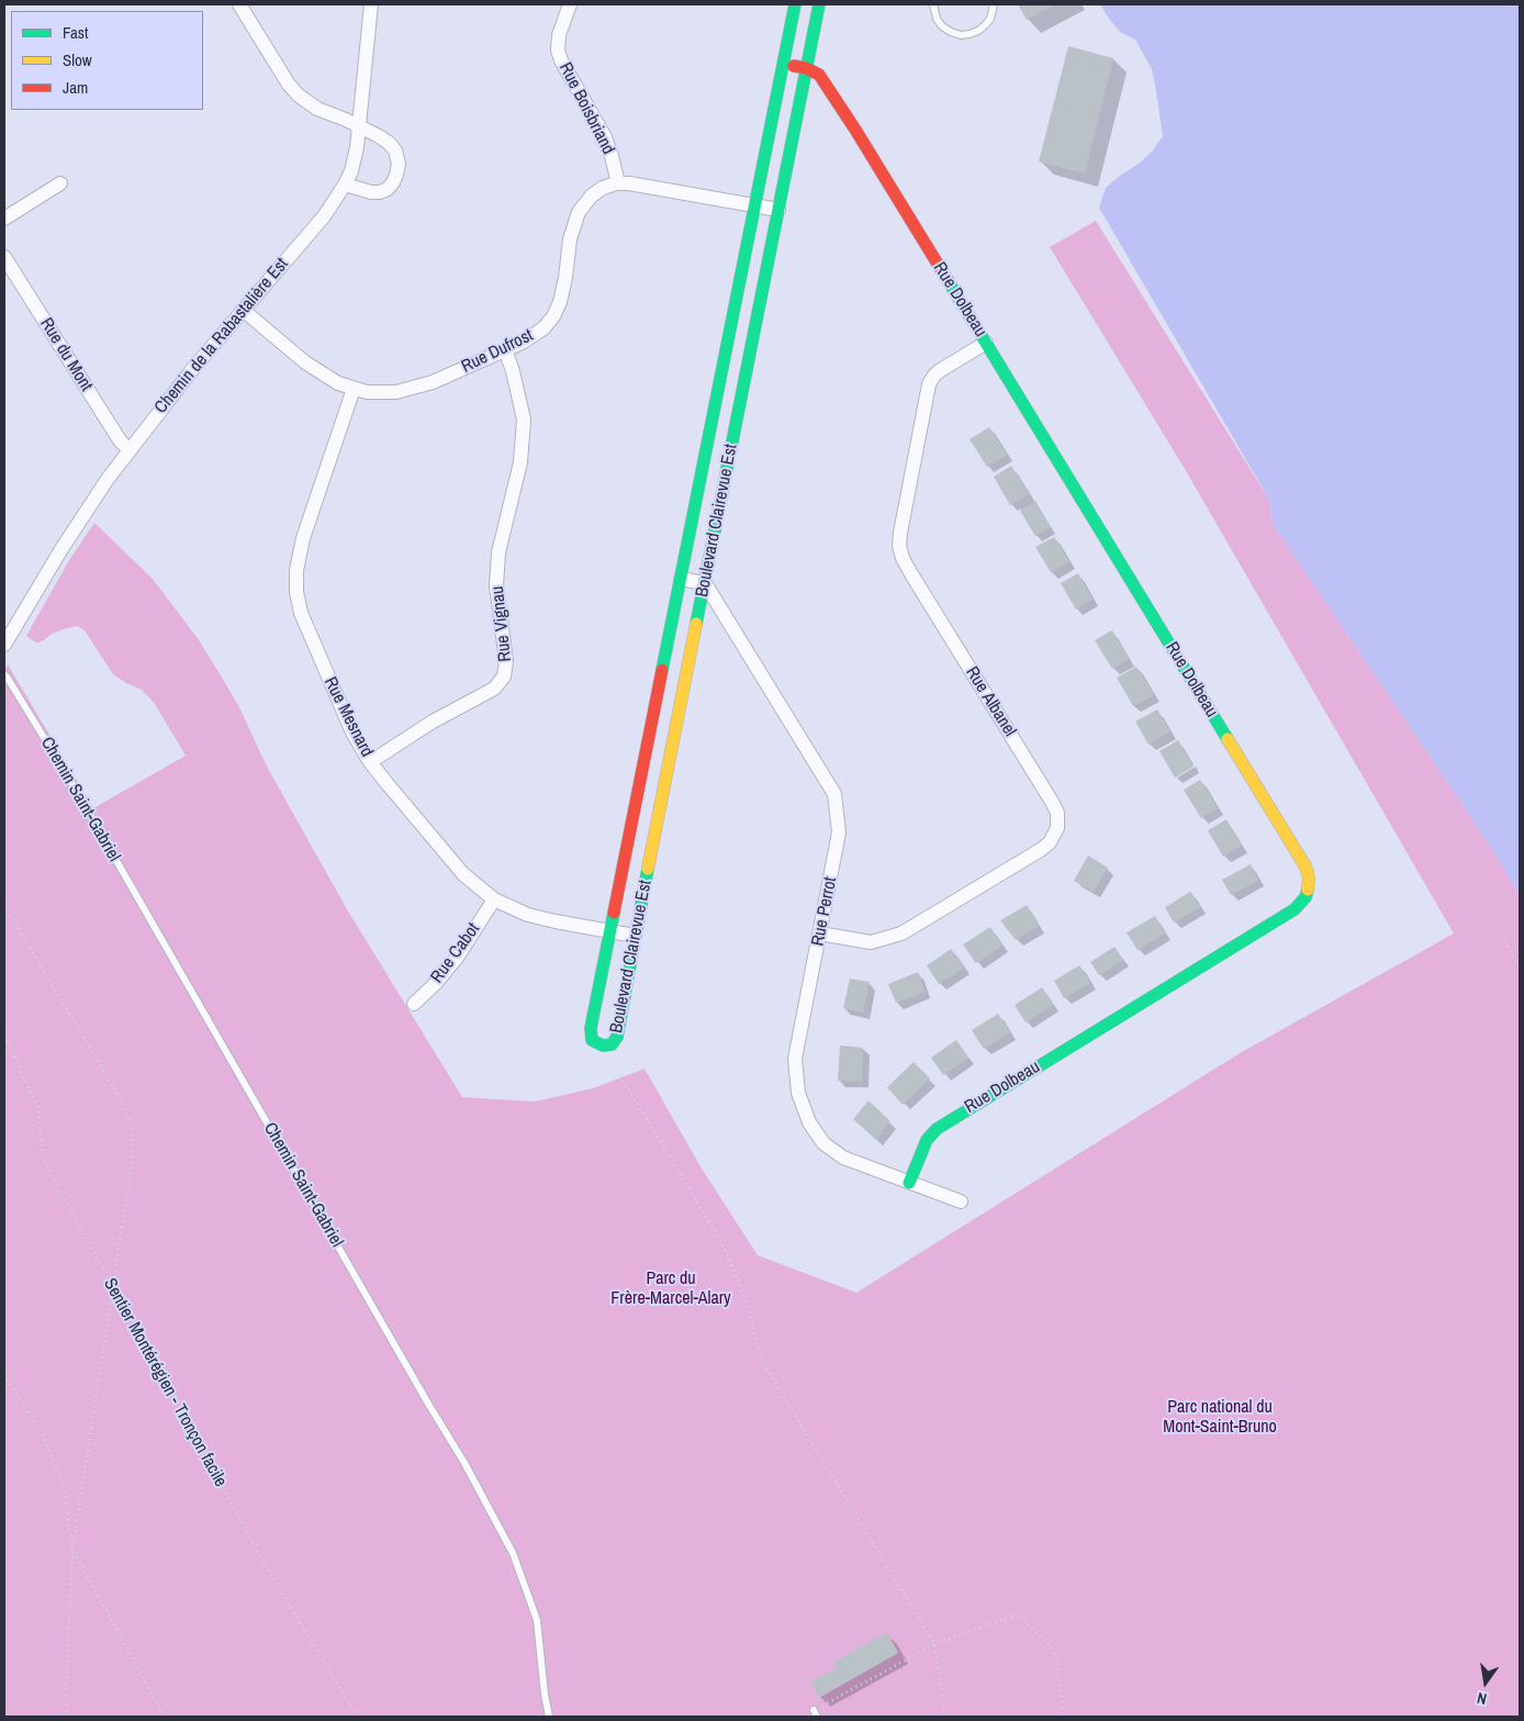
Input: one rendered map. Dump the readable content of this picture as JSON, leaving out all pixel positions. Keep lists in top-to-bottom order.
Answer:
{
  "streets": {
    "street": [
      "Rue Boisbriand",
      "Rue Dolbeau",
      "Chemin de la Rabastalière Est",
      "Rue Dufrost",
      "Rue du Mont",
      "Boulevard Clairevue Est",
      "Rue Vignau",
      "Rue Albanel",
      "Rue Mesnard",
      "Rue Perrot",
      "Rue Cabot"
    ],
    "lane": ["Chemin Saint-Gabriel"],
    "path": ["Sentier Montérégien - Tronçon facile"]
  },
  "crossings": [
    ["Rue Boisbriand", "Rue Dufrost"],
    ["Rue Dolbeau", "Boulevard Clairevue Est"],
    ["Rue Dolbeau", "Rue Albanel"],
    ["Rue Dolbeau", "Rue Perrot"],
    ["Chemin de la Rabastalière Est", "Rue Dufrost"],
    ["Chemin de la Rabastalière Est", "Rue du Mont"],
    ["Rue Dufrost", "Rue Vignau"],
    ["Rue Dufrost", "Rue Mesnard"],
    ["Boulevard Clairevue Est", "Rue Mesnard"],
    ["Boulevard Clairevue Est", "Rue Perrot"],
    ["Rue Vignau", "Rue Mesnard"],
    ["Rue Albanel", "Rue Perrot"],
    ["Rue Mesnard", "Rue Cabot"]
  ],
  "parks": ["Parc du Frère-Marcel-Alary", "Parc national du Mont-Saint-Bruno"],
  "legend": ["Fast", "Slow", "Jam"],
  "north": "bottom"
}
